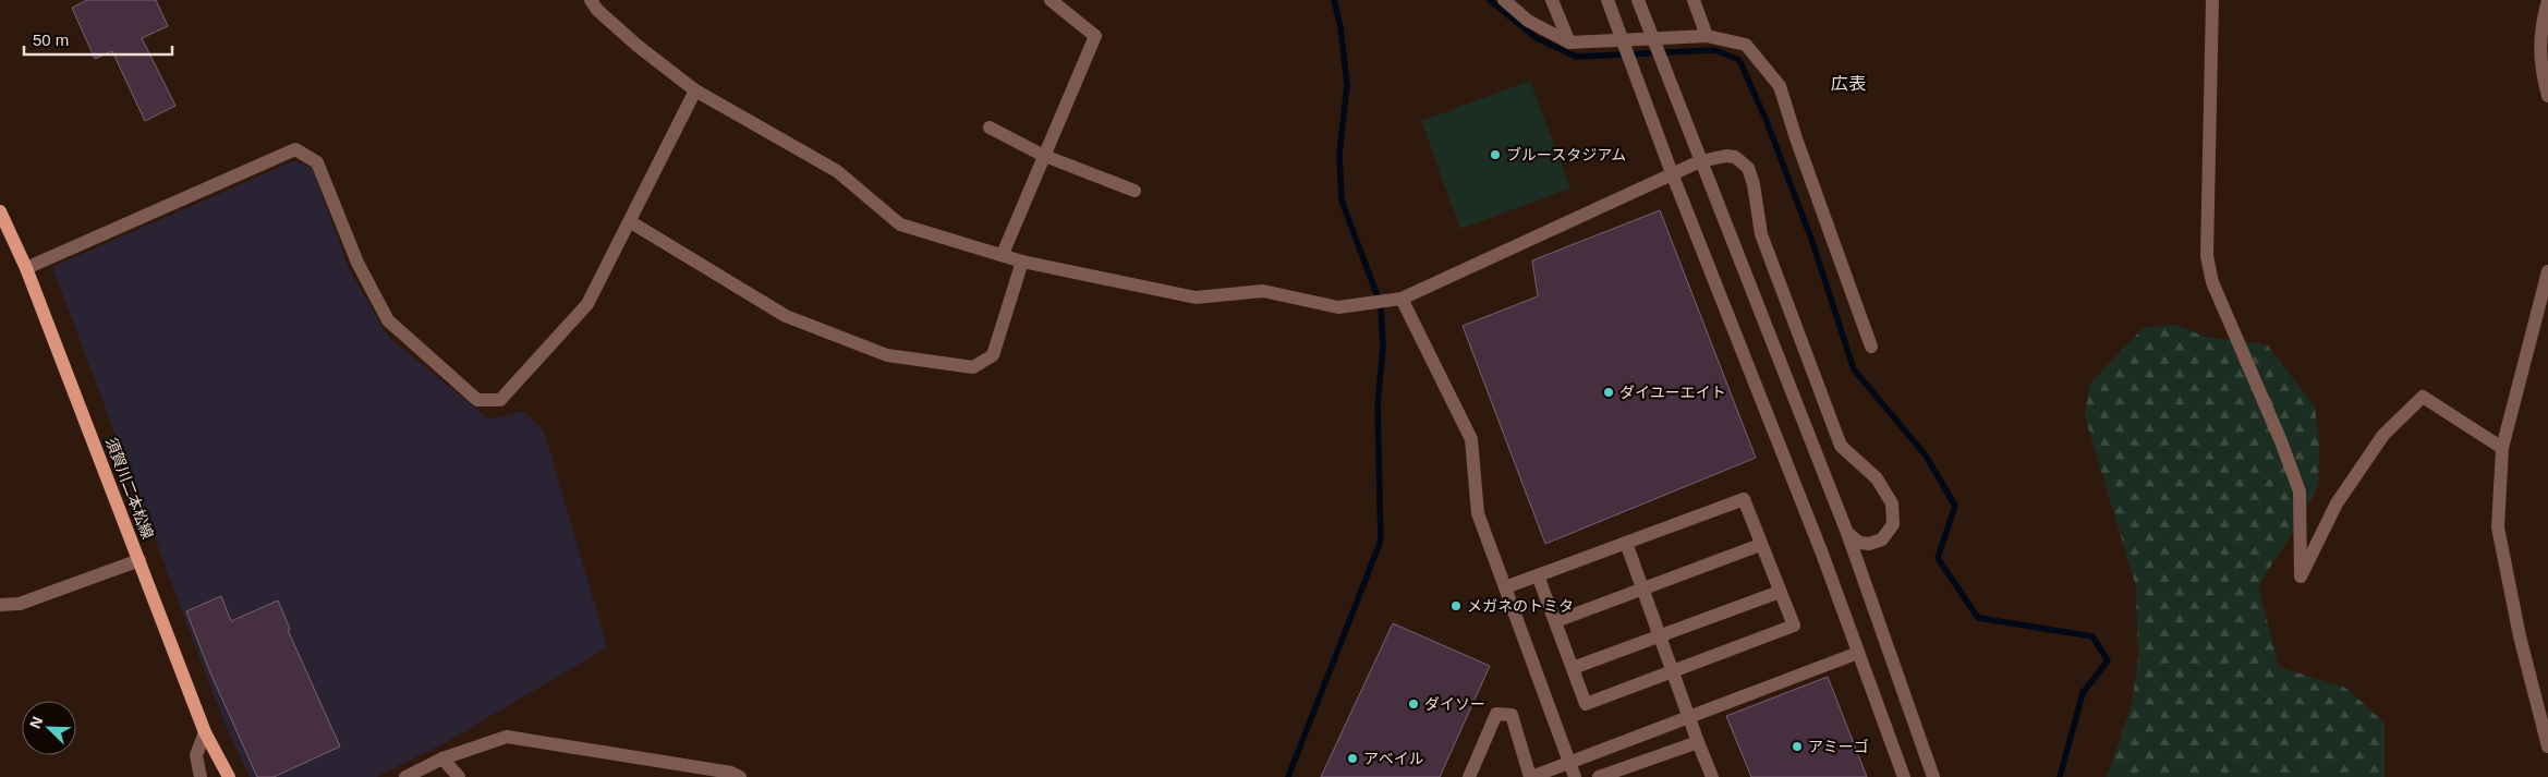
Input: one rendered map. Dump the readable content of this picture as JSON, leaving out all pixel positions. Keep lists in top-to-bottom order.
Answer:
{
  "streets": {
    "main road": ["須賀川二本松線"]
  },
  "districts": ["広表"],
  "places": [
    "ブルースタジアム",
    "ダイユーエイト",
    "メガネのトミタ",
    "ダイソー",
    "アミーゴ",
    "アベイル"
  ],
  "scale_bar": "50 m",
  "north": "top left"
}
